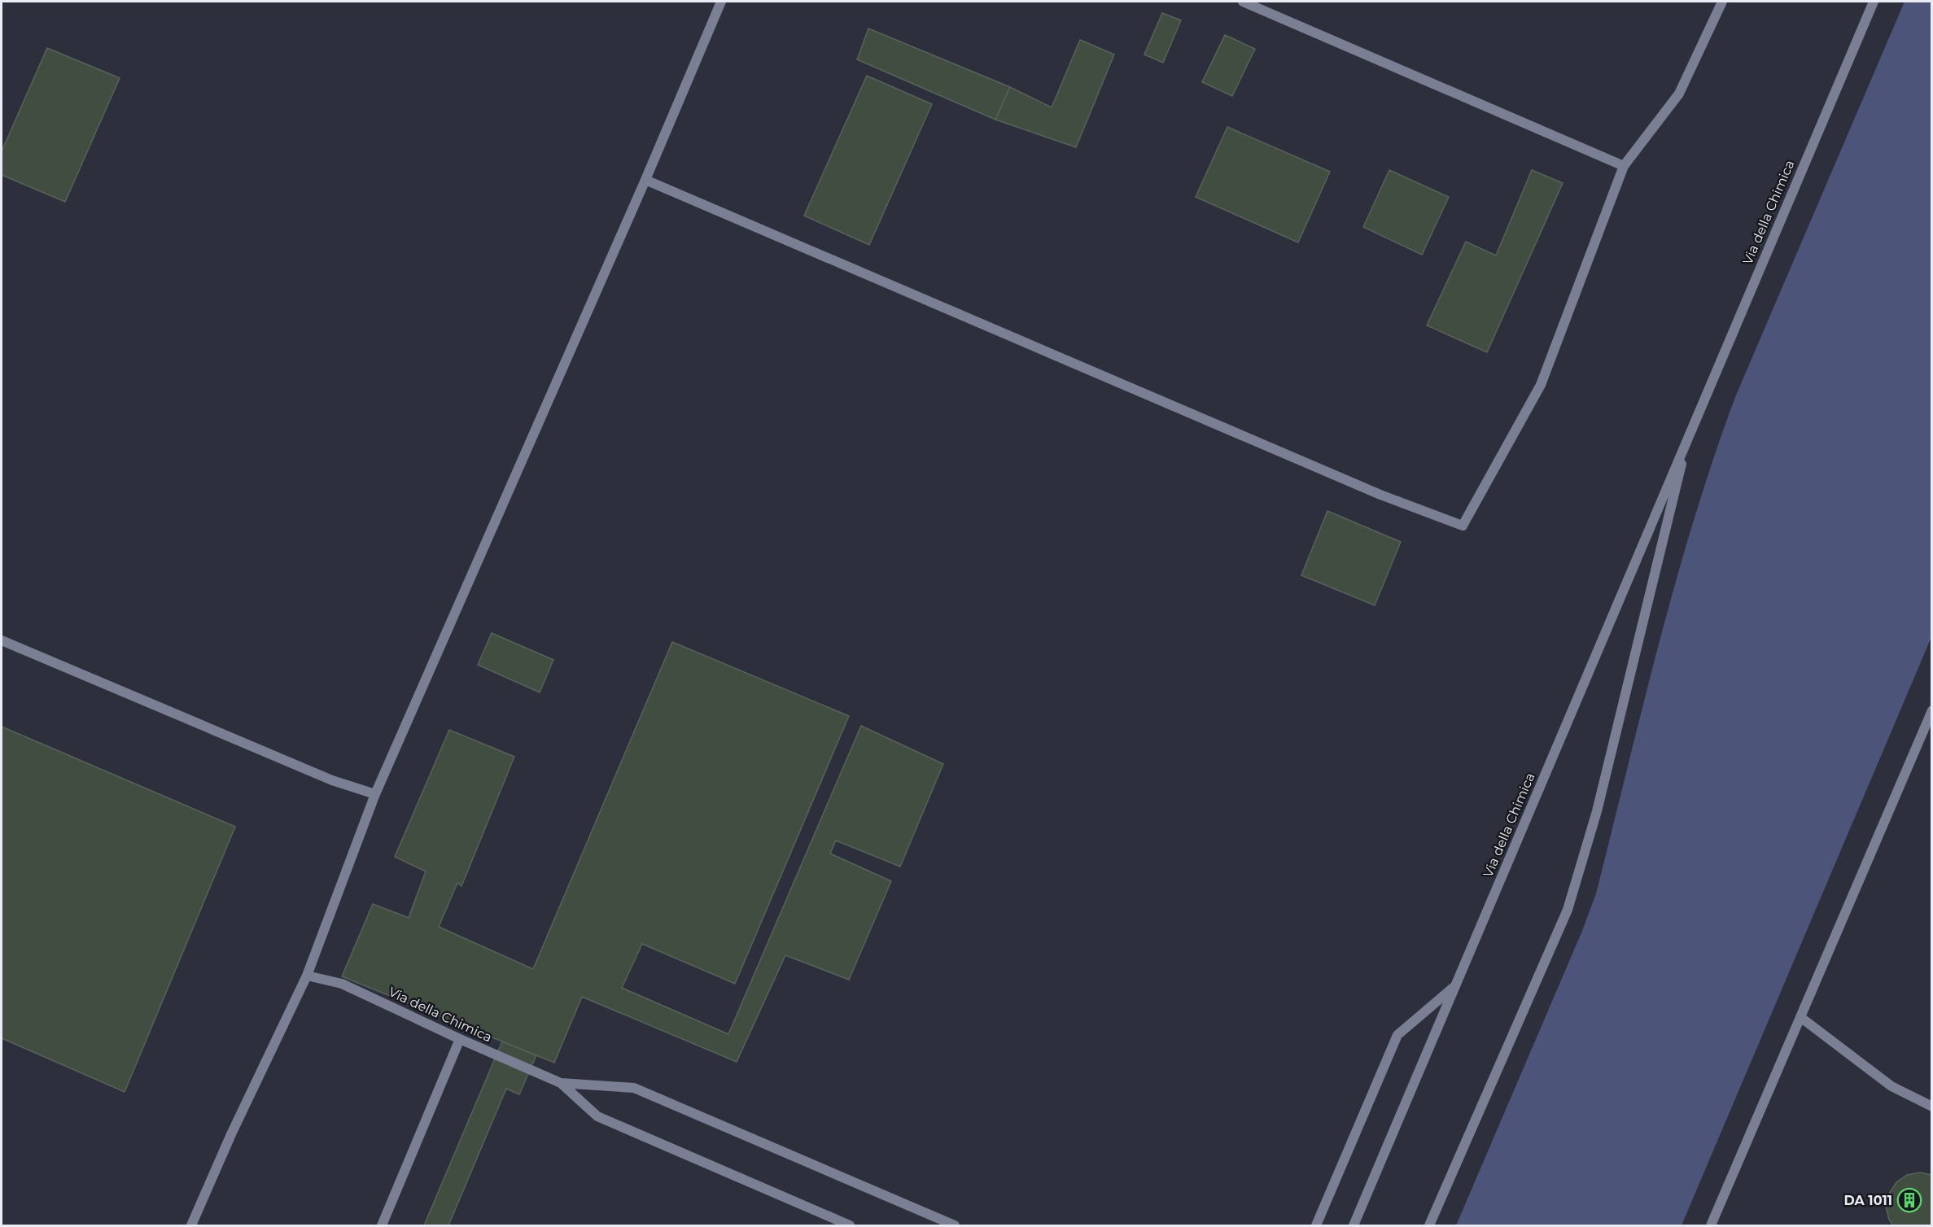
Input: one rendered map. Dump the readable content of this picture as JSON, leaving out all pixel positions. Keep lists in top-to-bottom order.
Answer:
{
  "streets": {
    "lane": ["Via della Chimica"]
  },
  "places": {
    "building": ["DA 1011"]
  }
}
